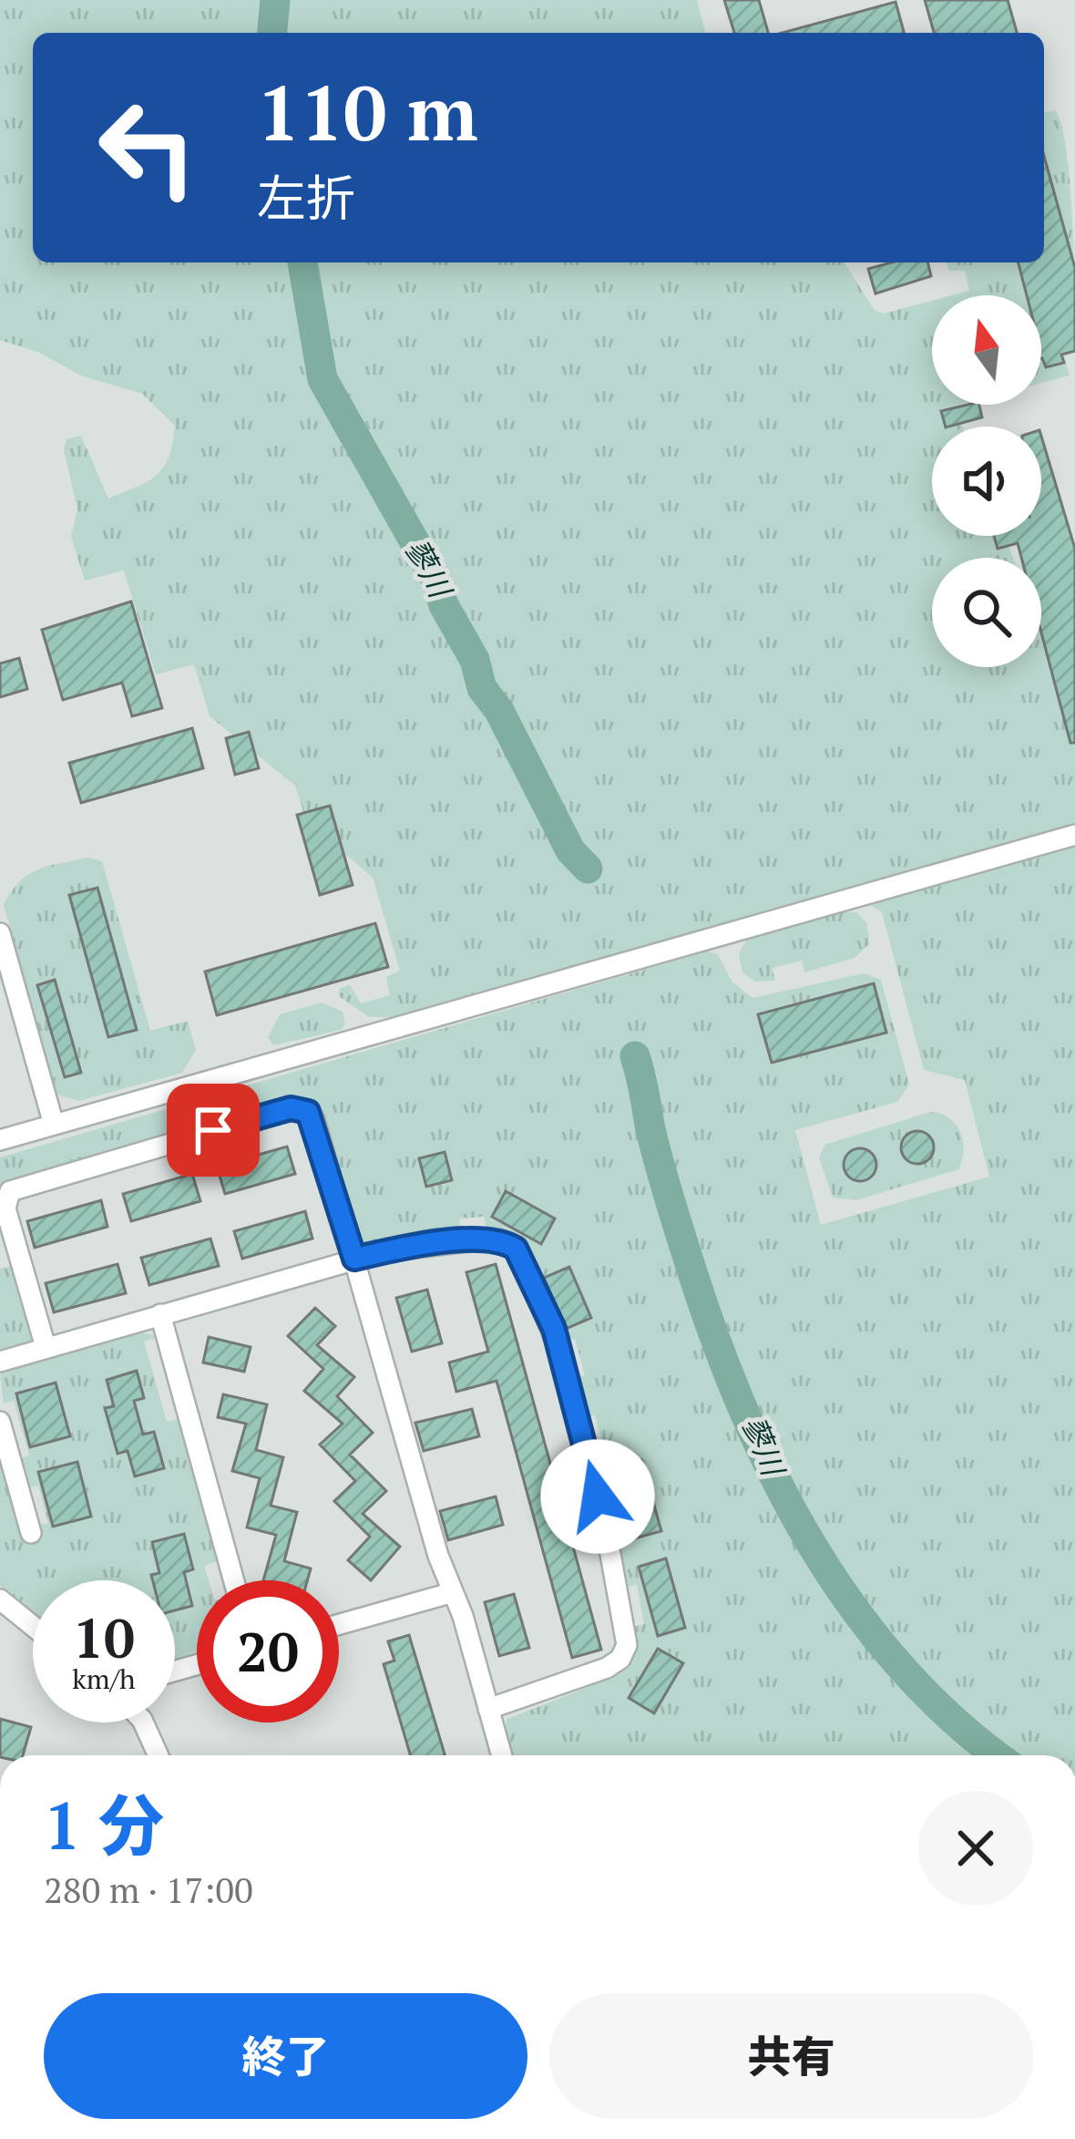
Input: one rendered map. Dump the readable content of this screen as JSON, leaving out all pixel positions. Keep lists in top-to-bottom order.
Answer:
{
  "water": ["蓼川"],
  "north": "top",
  "page": {
    "turn": ["110 m", "左折"],
    "speed": "10 km/h",
    "limit": "20",
    "heading": ["1 分", "280 m · 17:00"],
    "buttons": ["終了", "共有"]
  }
}
